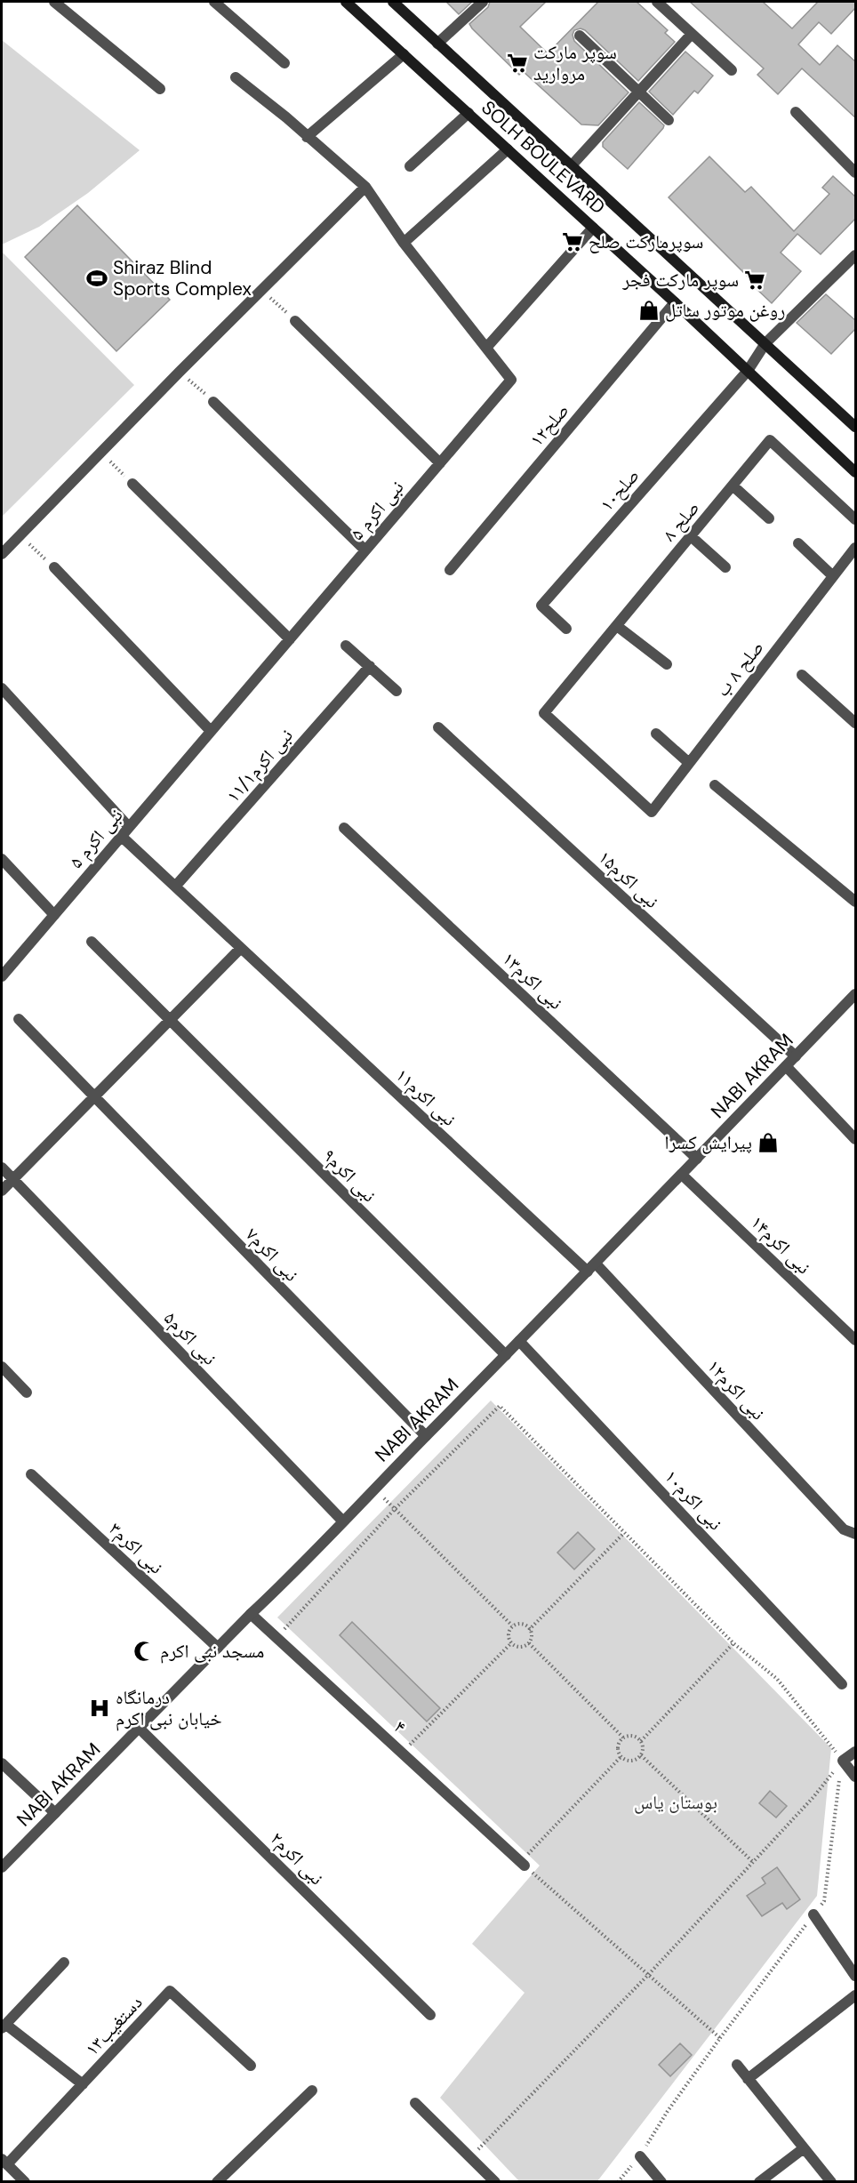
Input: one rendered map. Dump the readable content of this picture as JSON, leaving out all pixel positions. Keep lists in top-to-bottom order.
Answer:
{
  "streets": {
    "main road": ["SOLH BOULEVARD"],
    "street": [
      "صلح۱۲",
      "صلح۱۰",
      "نبی اکرم ۵",
      "۸ صلح",
      "صلح ۸ ب",
      "نبی اکرم۱۱/۱",
      "نبی اکرم۱۵",
      "نبی اکرم۱۳",
      "NABI AKRAM",
      "نبی اکرم۱۱",
      "نبی اکرم۹",
      "نبی اکرم۱۴",
      "نبی اکرم۷",
      "نبی اکرم۵",
      "نبی اکرم۱۲",
      "نبی اکرم۱۰",
      "نبی اکرم۳",
      "۴",
      "نبی اکرم۲",
      "دستغیب۱۳"
    ]
  },
  "crossings": [
    ["SOLH BOULEVARD", "صلح۱۲"],
    ["SOLH BOULEVARD", "صلح۱۰"],
    ["نبی اکرم ۵", "نبی اکرم۱۱"],
    ["۸ صلح", "صلح ۸ ب"],
    ["نبی اکرم۱۱/۱", "نبی اکرم۱۱"],
    ["نبی اکرم۱۵", "NABI AKRAM"],
    ["نبی اکرم۱۳", "NABI AKRAM"],
    ["NABI AKRAM", "نبی اکرم۱۱"],
    ["NABI AKRAM", "نبی اکرم۹"],
    ["NABI AKRAM", "نبی اکرم۱۴"],
    ["NABI AKRAM", "نبی اکرم۷"],
    ["NABI AKRAM", "نبی اکرم۵"],
    ["NABI AKRAM", "نبی اکرم۱۲"],
    ["NABI AKRAM", "نبی اکرم۱۰"],
    ["NABI AKRAM", "نبی اکرم۳"],
    ["NABI AKRAM", "۴"],
    ["NABI AKRAM", "نبی اکرم۲"],
    ["نبی اکرم۱۱", "نبی اکرم۱۲"]
  ],
  "parks": ["بوستان یاس"],
  "places": {
    "supermarket": ["سوپر مارکت مروارید", "سوپرمارکت صلح", "سوپر مارکت فجر"],
    "sports": ["Shiraz Blind Sports Complex"],
    "shop": ["روغن موتور ساتل", "پیرایش کسرا"],
    "mosque": ["مسجد نبی اکرم"],
    "hospital": ["درمانگاه خیابان نبی اکرم"]
  }
}
